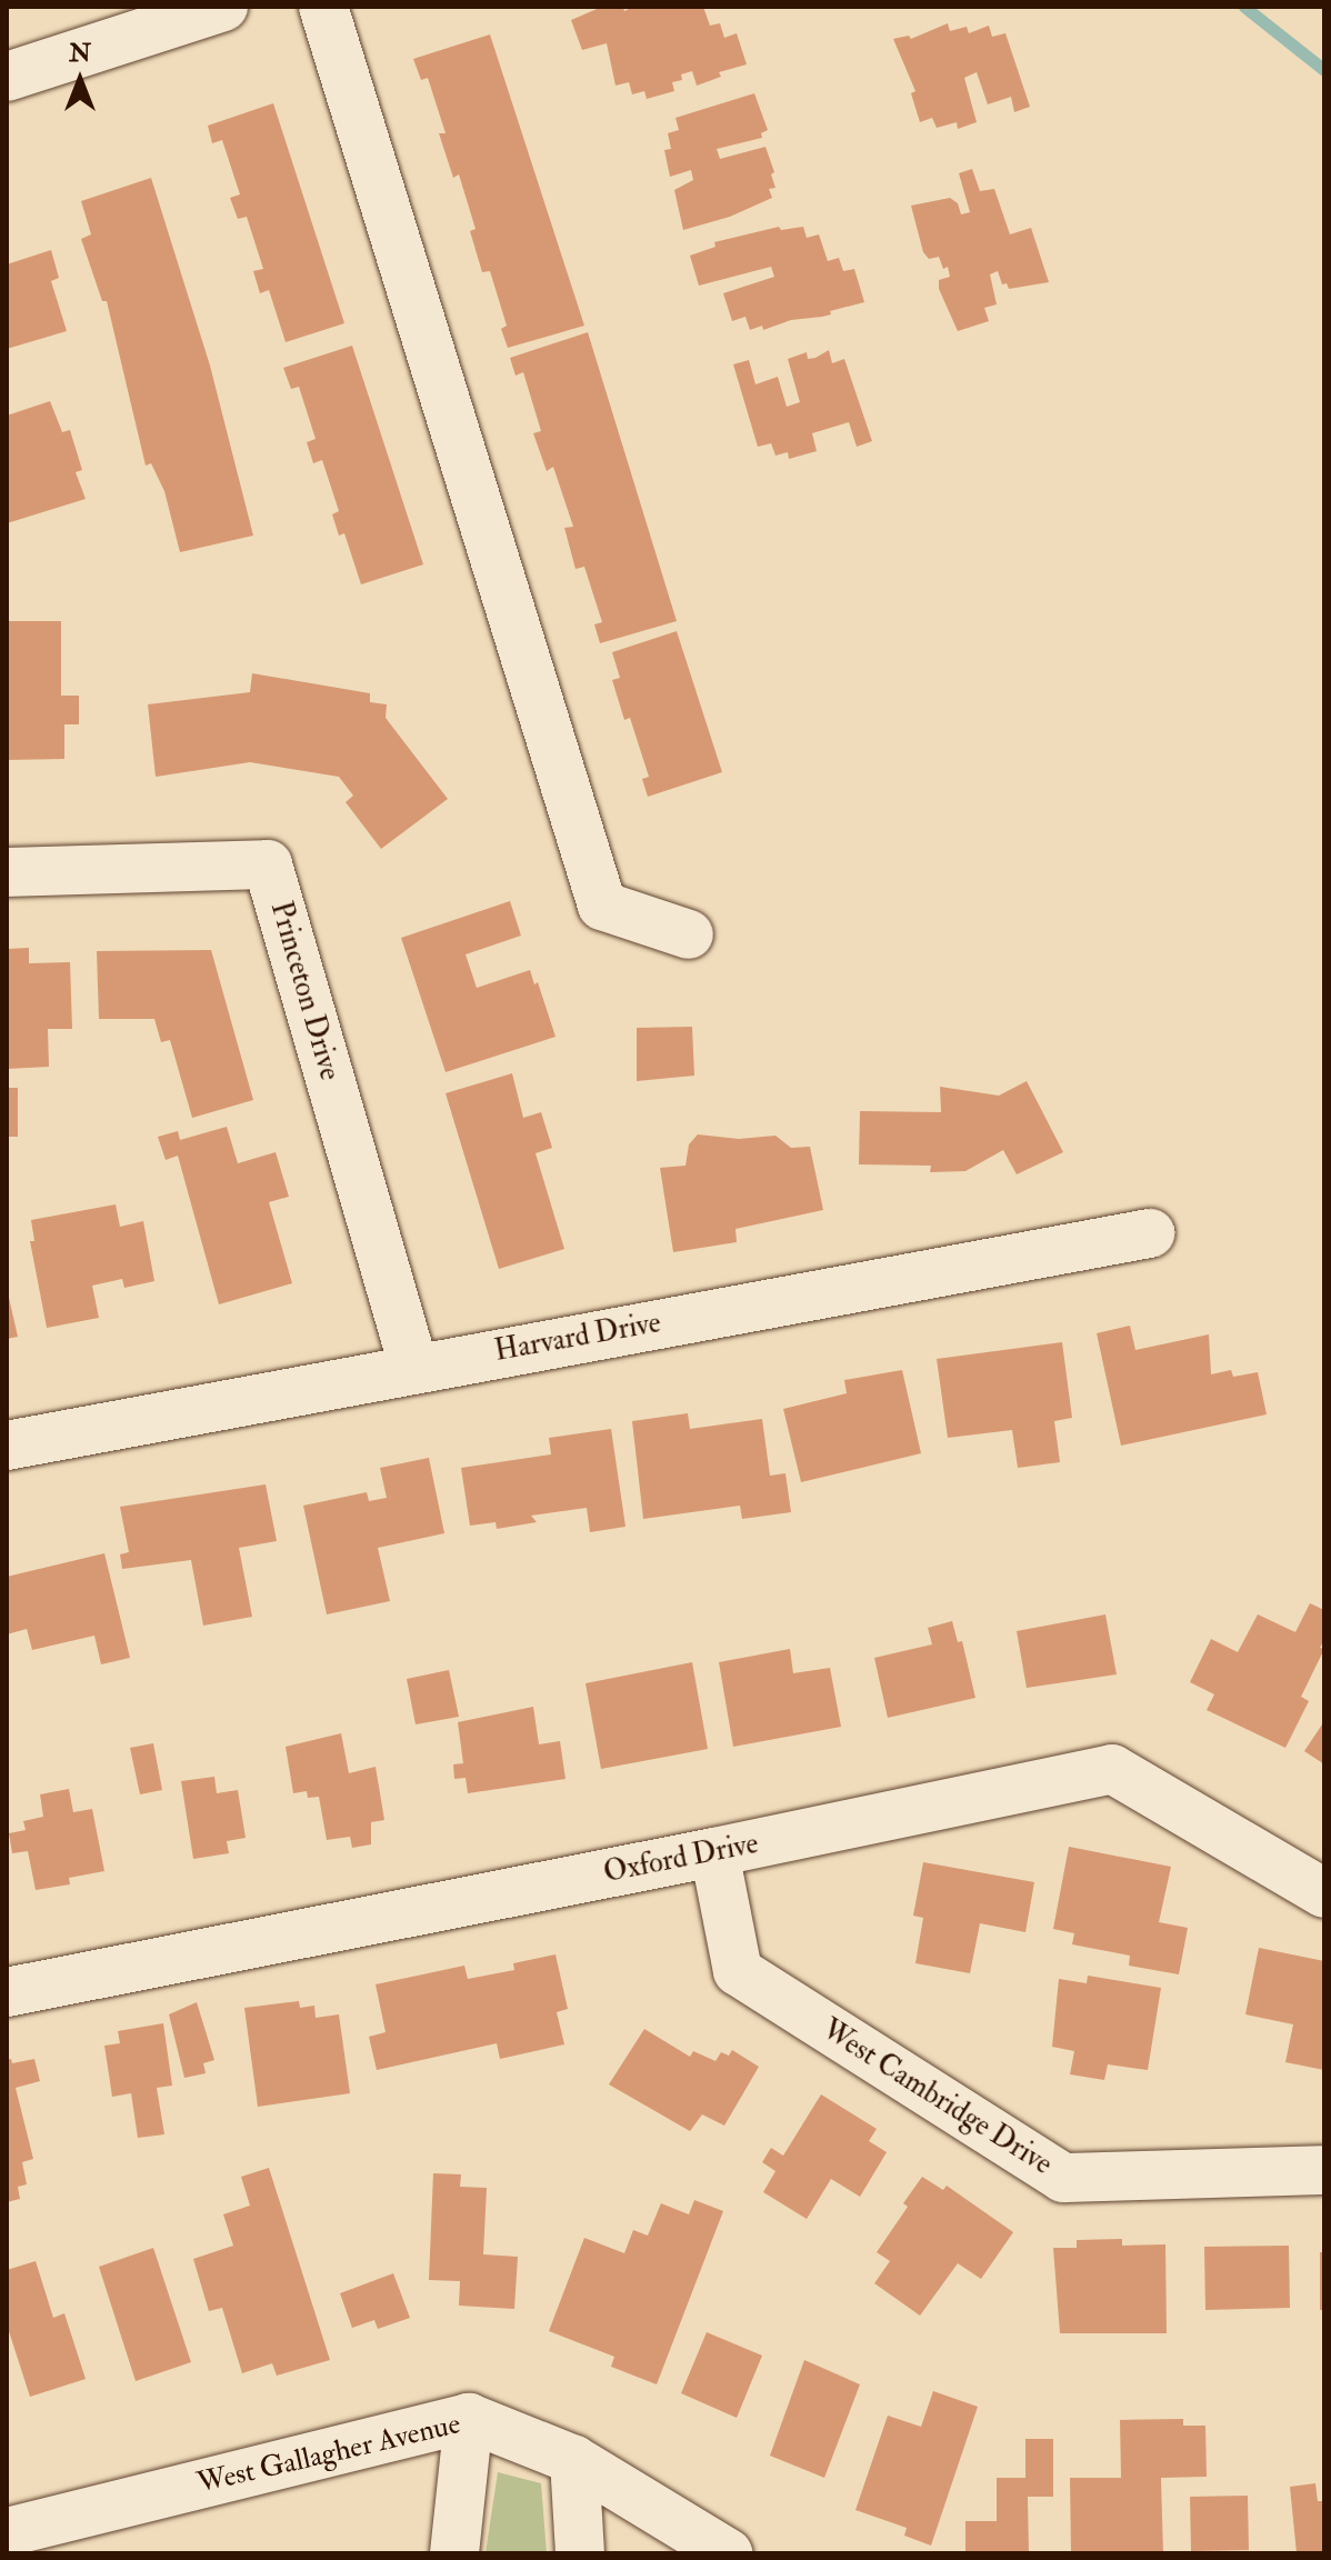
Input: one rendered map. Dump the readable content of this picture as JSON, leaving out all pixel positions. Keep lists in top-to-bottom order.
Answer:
{
  "streets": {
    "street": [
      "Princeton Drive",
      "Harvard Drive",
      "Oxford Drive",
      "West Cambridge Drive",
      "West Gallagher Avenue"
    ]
  },
  "crossings": [
    ["Princeton Drive", "Harvard Drive"],
    ["Oxford Drive", "West Cambridge Drive"]
  ],
  "north": "top"
}
